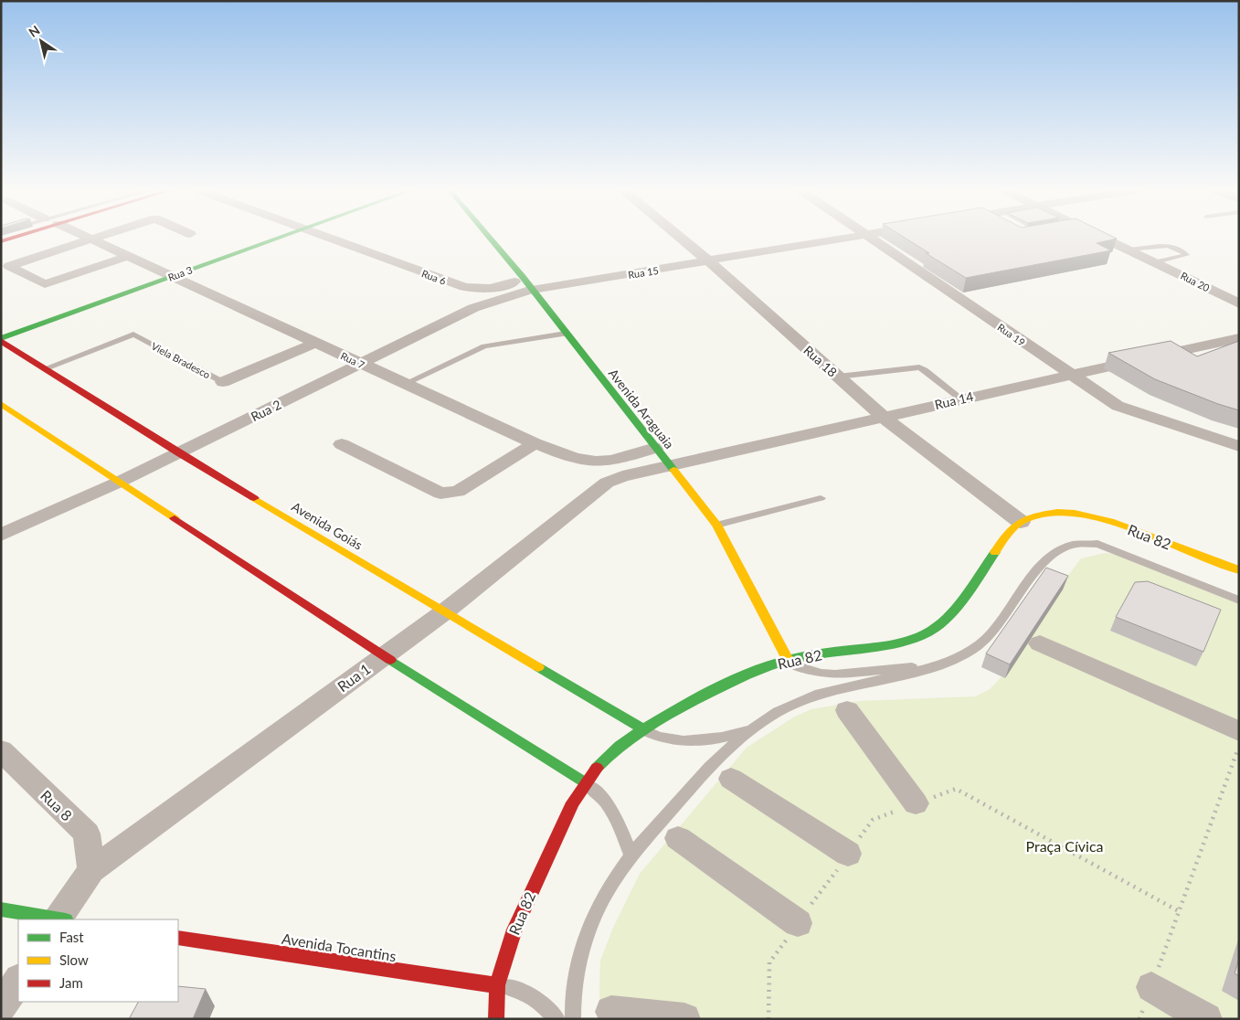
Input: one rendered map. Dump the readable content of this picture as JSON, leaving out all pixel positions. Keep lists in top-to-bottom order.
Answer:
{
  "streets": {
    "main road": [
      "Rua 3",
      "Avenida Araguaia",
      "Avenida Goiás",
      "Rua 82",
      "Avenida Tocantins"
    ],
    "street": [
      "Rua 15",
      "Rua 6",
      "Rua 20",
      "Rua 19",
      "Viela Bradesco",
      "Rua 7",
      "Rua 18",
      "Rua 14",
      "Rua 2",
      "Rua 1",
      "Rua 8"
    ]
  },
  "crossings": [
    ["Rua 15", "Rua 6"],
    ["Rua 15", "Rua 18"],
    ["Rua 15", "Avenida Araguaia"],
    ["Rua 15", "Rua 2"],
    ["Rua 3", "Rua 7"],
    ["Rua 6", "Avenida Araguaia"],
    ["Rua 6", "Rua 2"],
    ["Rua 19", "Rua 14"],
    ["Viela Bradesco", "Rua 7"],
    ["Rua 7", "Avenida Araguaia"],
    ["Rua 7", "Rua 2"],
    ["Rua 18", "Rua 14"],
    ["Rua 18", "Rua 82"],
    ["Rua 14", "Avenida Araguaia"],
    ["Rua 14", "Rua 1"],
    ["Avenida Araguaia", "Rua 2"],
    ["Avenida Araguaia", "Rua 82"],
    ["Avenida Araguaia", "Rua 1"],
    ["Rua 2", "Avenida Goiás"],
    ["Avenida Goiás", "Rua 82"],
    ["Avenida Goiás", "Rua 1"],
    ["Rua 82", "Avenida Tocantins"],
    ["Rua 1", "Rua 8"]
  ],
  "parks": ["Praça Cívica"],
  "legend": ["Fast", "Slow", "Jam"],
  "north": "top left"
}
